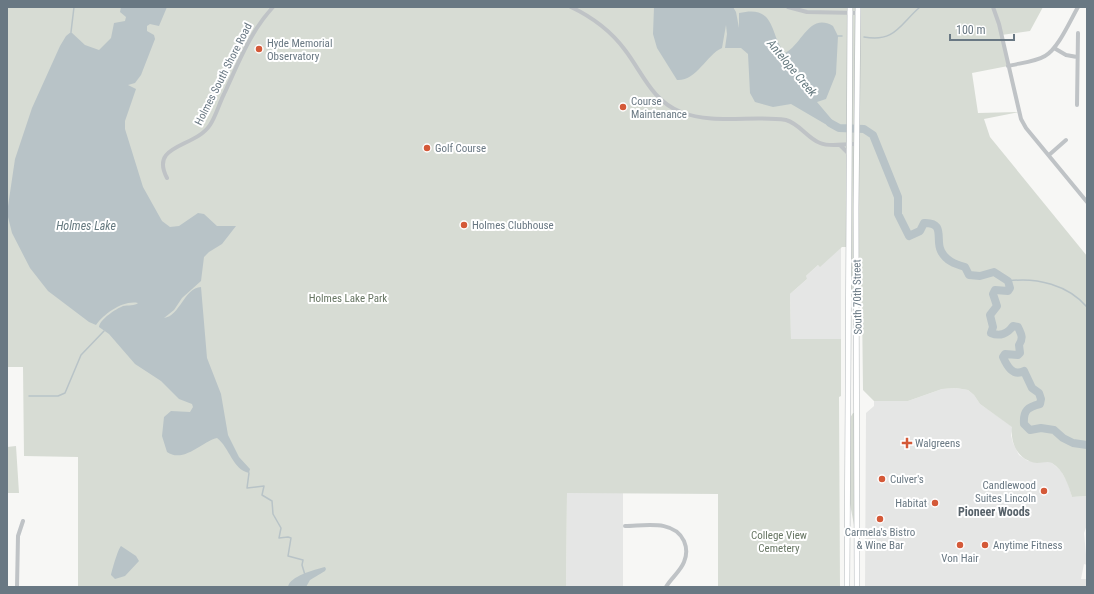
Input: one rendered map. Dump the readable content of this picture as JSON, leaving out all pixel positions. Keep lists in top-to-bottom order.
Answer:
{
  "streets": {
    "main road": ["South 70th Street"],
    "street": ["Holmes South Shore Road"]
  },
  "districts": ["Pioneer Woods"],
  "water": ["Antelope Creek", "Holmes Lake"],
  "parks": ["Holmes Lake Park", "College View Cemetery"],
  "places": {
    "other": [
      "Hyde Memorial Observatory",
      "Course Maintenance",
      "Golf Course",
      "Holmes Clubhouse",
      "Culver's",
      "Candlewood Suites Lincoln",
      "Habitat",
      "Carmela's Bistro & Wine Bar",
      "Von Hair",
      "Anytime Fitness"
    ],
    "health": ["Walgreens"]
  },
  "scale_bar": "100 m"
}
